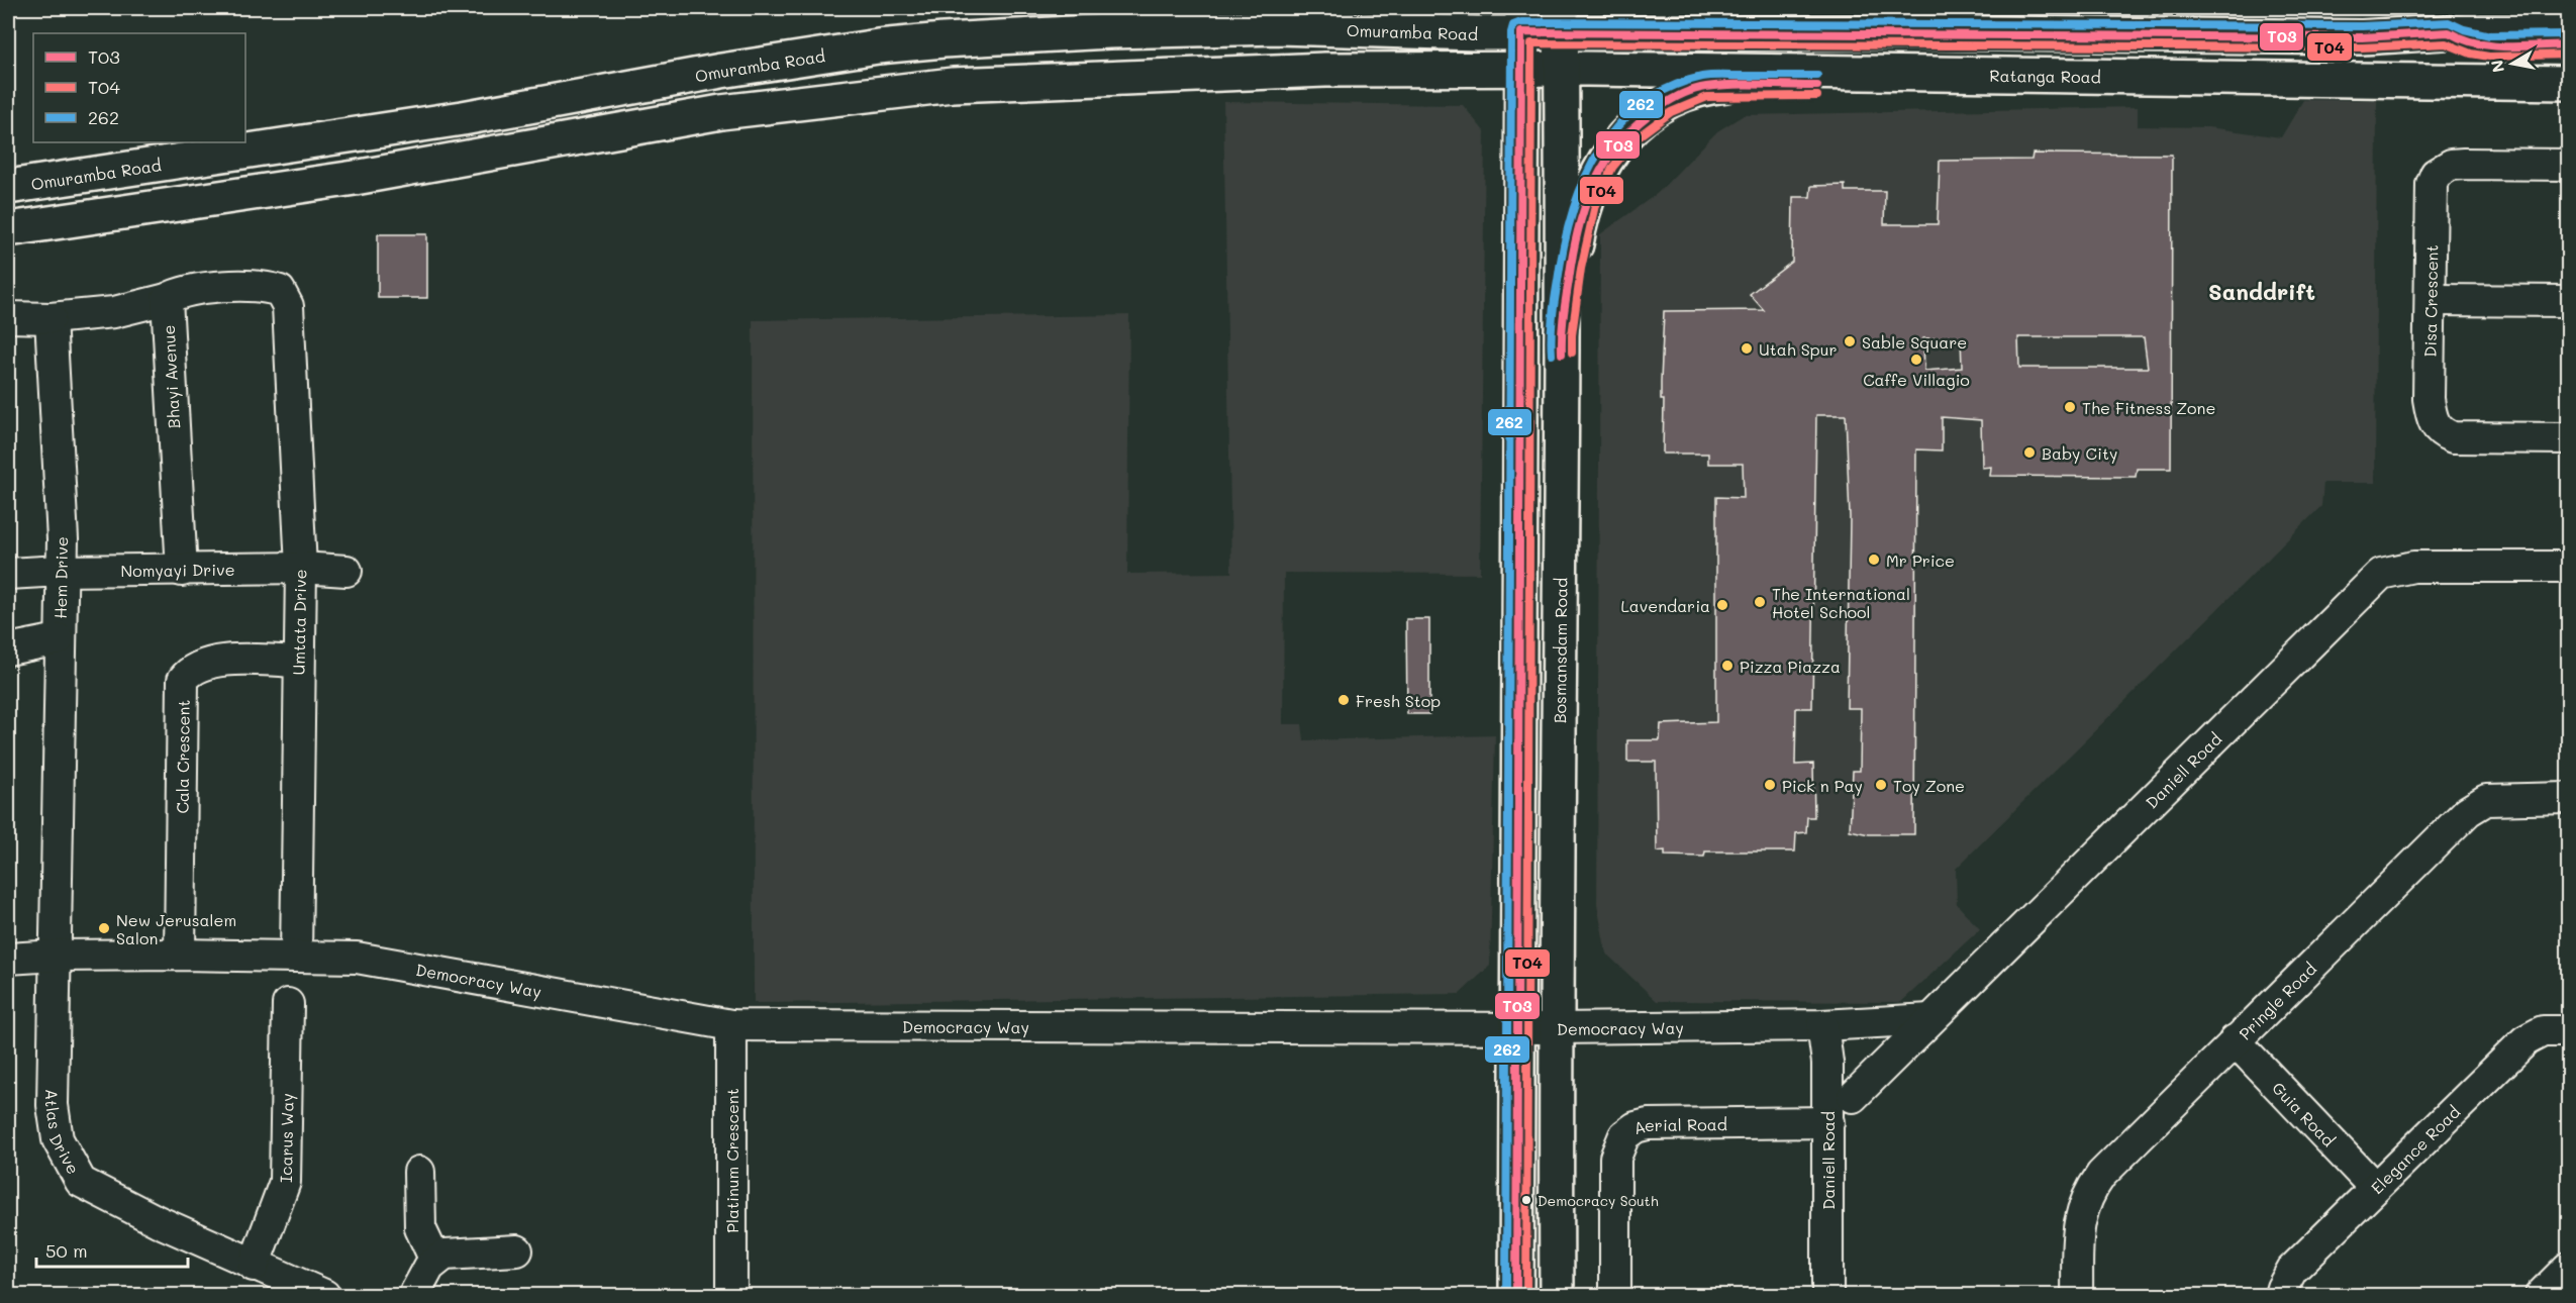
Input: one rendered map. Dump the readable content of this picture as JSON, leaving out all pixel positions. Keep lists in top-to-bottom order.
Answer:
{
  "streets": {
    "main road": ["Omuramba Road", "Ratanga Road", "Bosmansdam Road"],
    "street": [
      "Disa Crescent",
      "Bhayi Avenue",
      "Nomyayi Drive",
      "Hem Drive",
      "Umtata Drive",
      "Cala Crescent",
      "Daniell Road",
      "Democracy Way",
      "Pringle Road",
      "Guia Road",
      "Aerial Road",
      "Atlas Drive",
      "Icarus Way",
      "Elegance Road",
      "Platinum Crescent"
    ]
  },
  "crossings": [
    ["Ratanga Road", "Bosmansdam Road"],
    ["Bhayi Avenue", "Nomyayi Drive"],
    ["Bhayi Avenue", "Umtata Drive"],
    ["Nomyayi Drive", "Hem Drive"],
    ["Nomyayi Drive", "Umtata Drive"],
    ["Hem Drive", "Democracy Way"],
    ["Hem Drive", "Atlas Drive"],
    ["Umtata Drive", "Cala Crescent"],
    ["Umtata Drive", "Democracy Way"],
    ["Bosmansdam Road", "Democracy Way"],
    ["Cala Crescent", "Democracy Way"],
    ["Daniell Road", "Democracy Way"],
    ["Daniell Road", "Aerial Road"],
    ["Democracy Way", "Atlas Drive"],
    ["Democracy Way", "Platinum Crescent"],
    ["Pringle Road", "Guia Road"],
    ["Guia Road", "Elegance Road"],
    ["Atlas Drive", "Icarus Way"]
  ],
  "districts": ["Sanddrift"],
  "places": [
    "Sable Square",
    "Utah Spur",
    "Caffe Villagio",
    "The Fitness Zone",
    "Baby City",
    "Mr Price",
    "The International Hotel School",
    "Lavendaria",
    "Pizza Piazza",
    "Fresh Stop",
    "Pick n Pay",
    "Toy Zone",
    "New Jerusalem Salon",
    "Democracy South"
  ],
  "lines": ["transit line 262", "transit line T03", "transit line T04"],
  "legend": ["T03", "T04", "262"],
  "scale_bar": "50 m",
  "north": "left"
}
